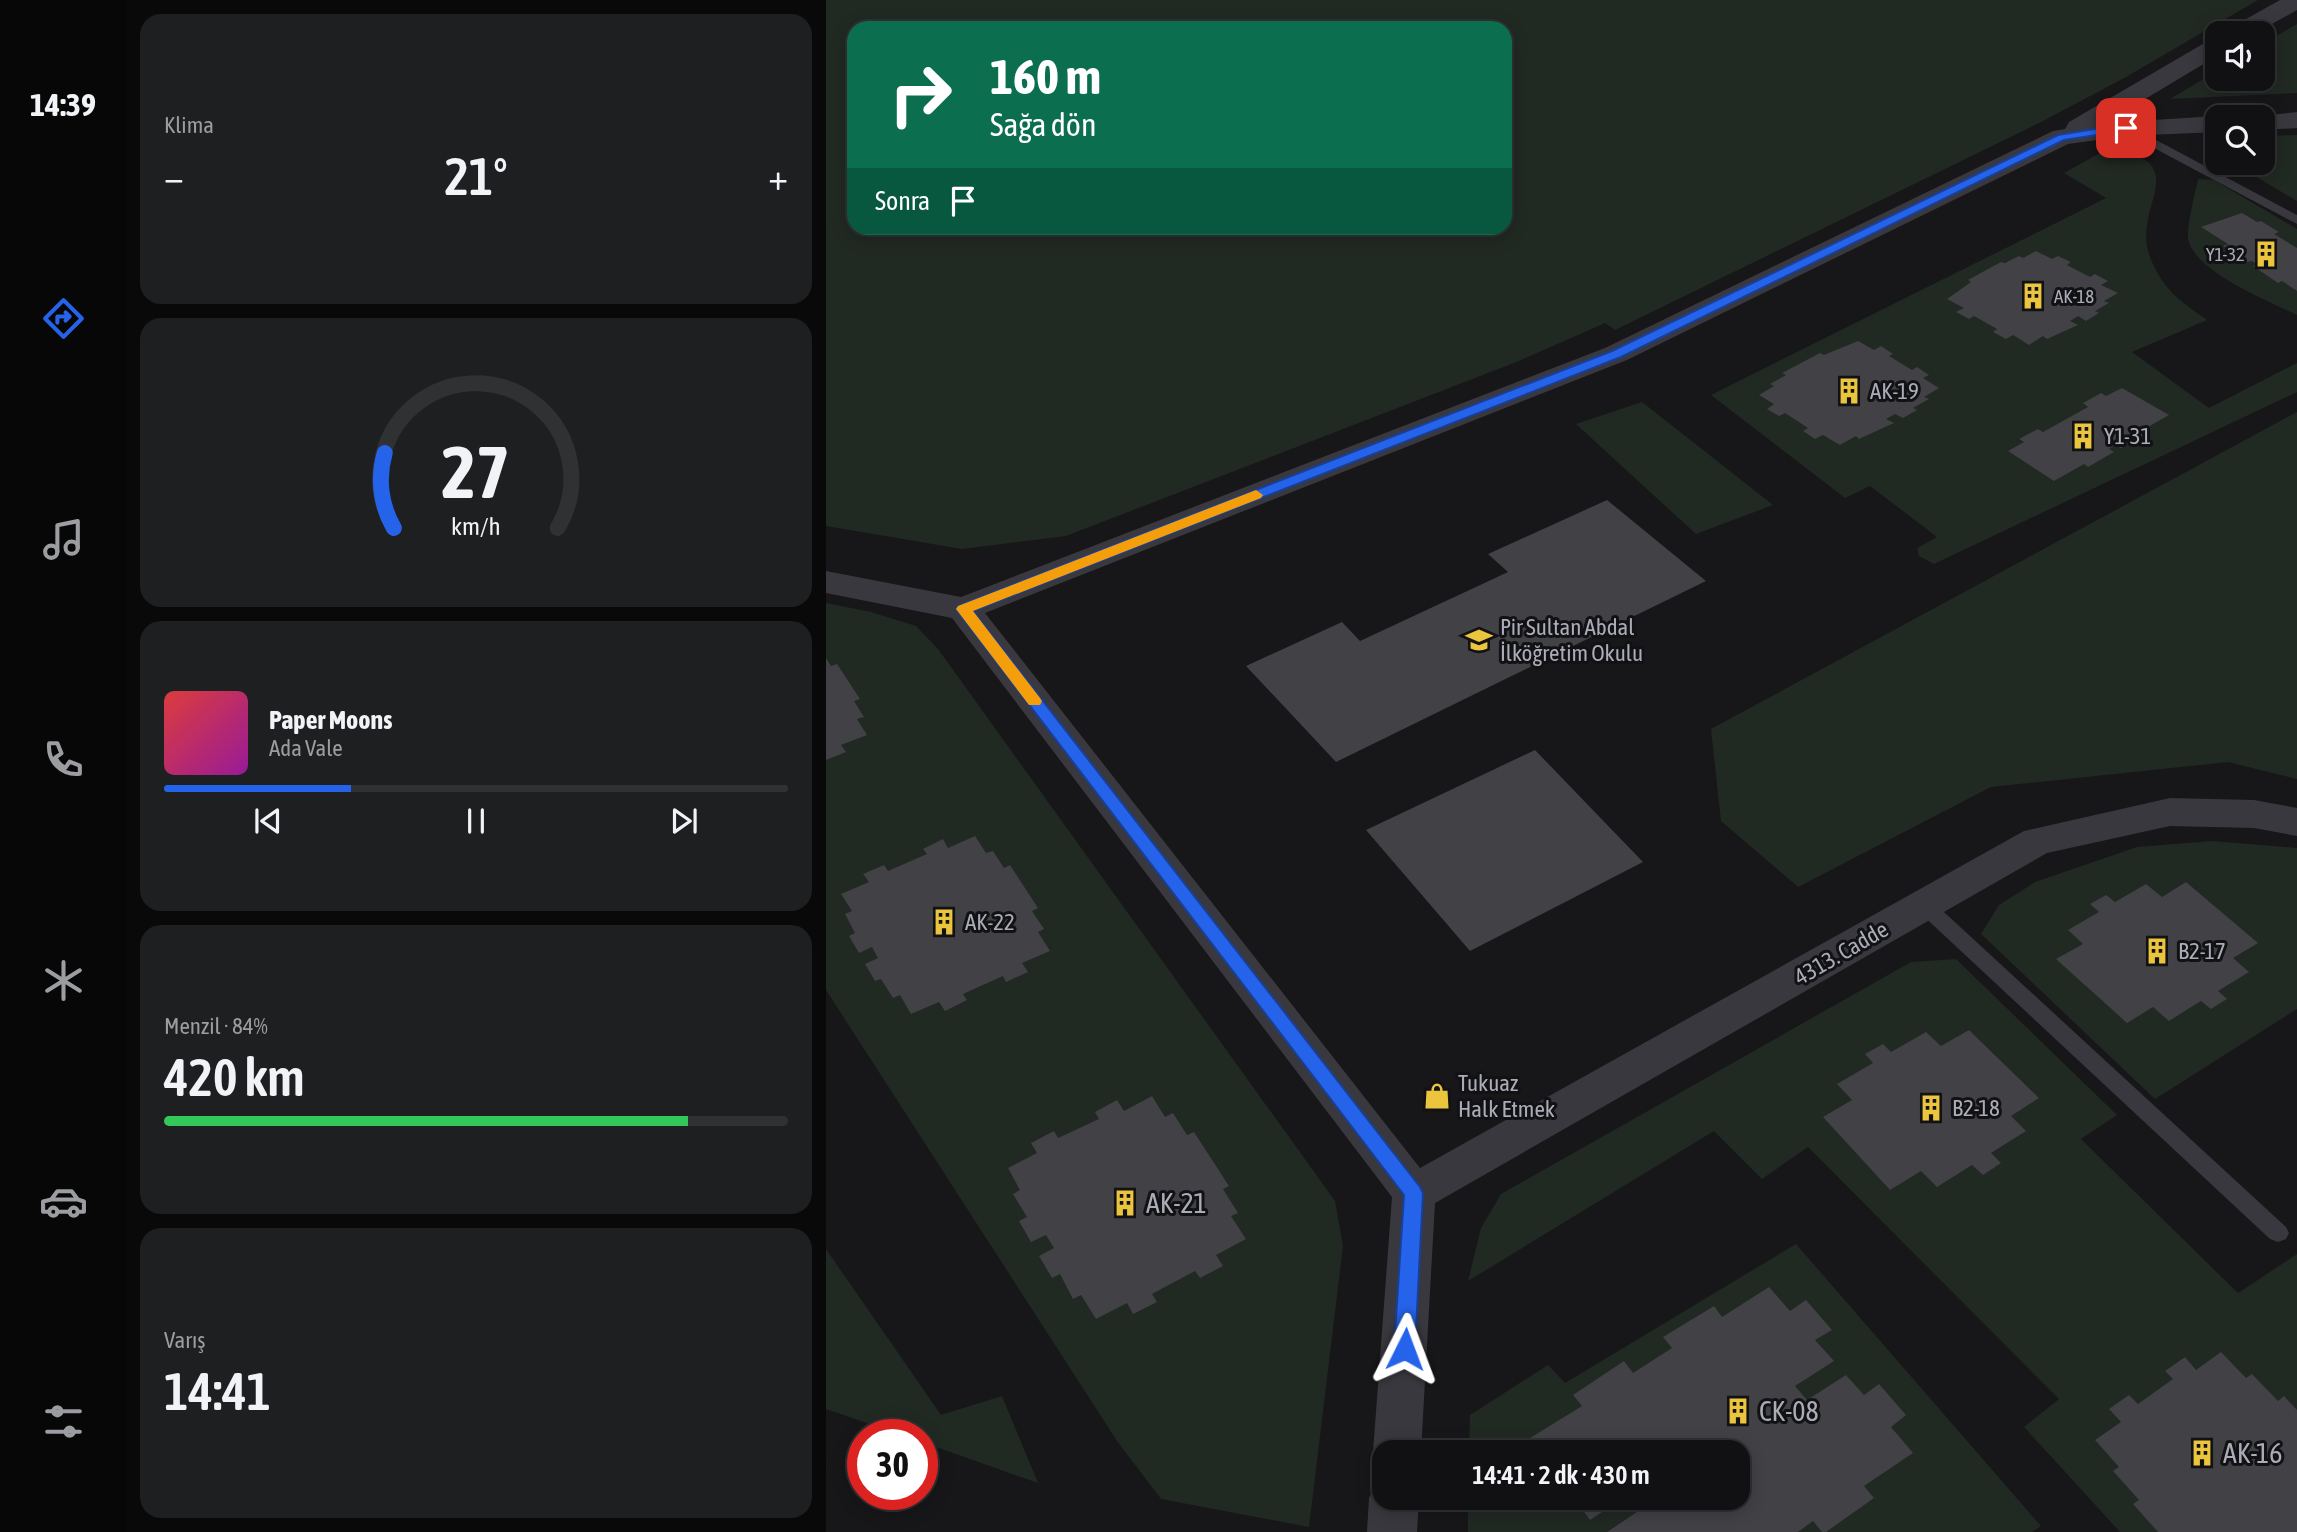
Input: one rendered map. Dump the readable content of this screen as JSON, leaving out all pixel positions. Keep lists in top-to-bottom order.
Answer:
{
  "streets": {
    "street": ["4313. Cadde"]
  },
  "places": {
    "building": [
      "Y1-32",
      "AK-18",
      "AK-19",
      "Y1-31",
      "AK-22",
      "B2-17",
      "B2-18",
      "AK-21",
      "CK-08",
      "AK-16"
    ],
    "school or university": ["Pir Sultan Abdal İlköğretim Okulu"],
    "shop": ["Tukuaz Halk Etmek"]
  },
  "page": {
    "tabs": "14:39",
    "tile": [
      "Klima",
      ["Menzil · 84%", "420 km"],
      ["Varış", "14:41"]
    ],
    "turn": ["160 m", "Sağa dön"],
    "heat": ["−", "21°", "+"],
    "then": "Sonra",
    "song": ["Paper Moons", "Ada Vale"],
    "limit": "30",
    "trip": "14:41 · 2 dk · 430 m",
    "gauge": ["27", "km/h"]
  }
}
